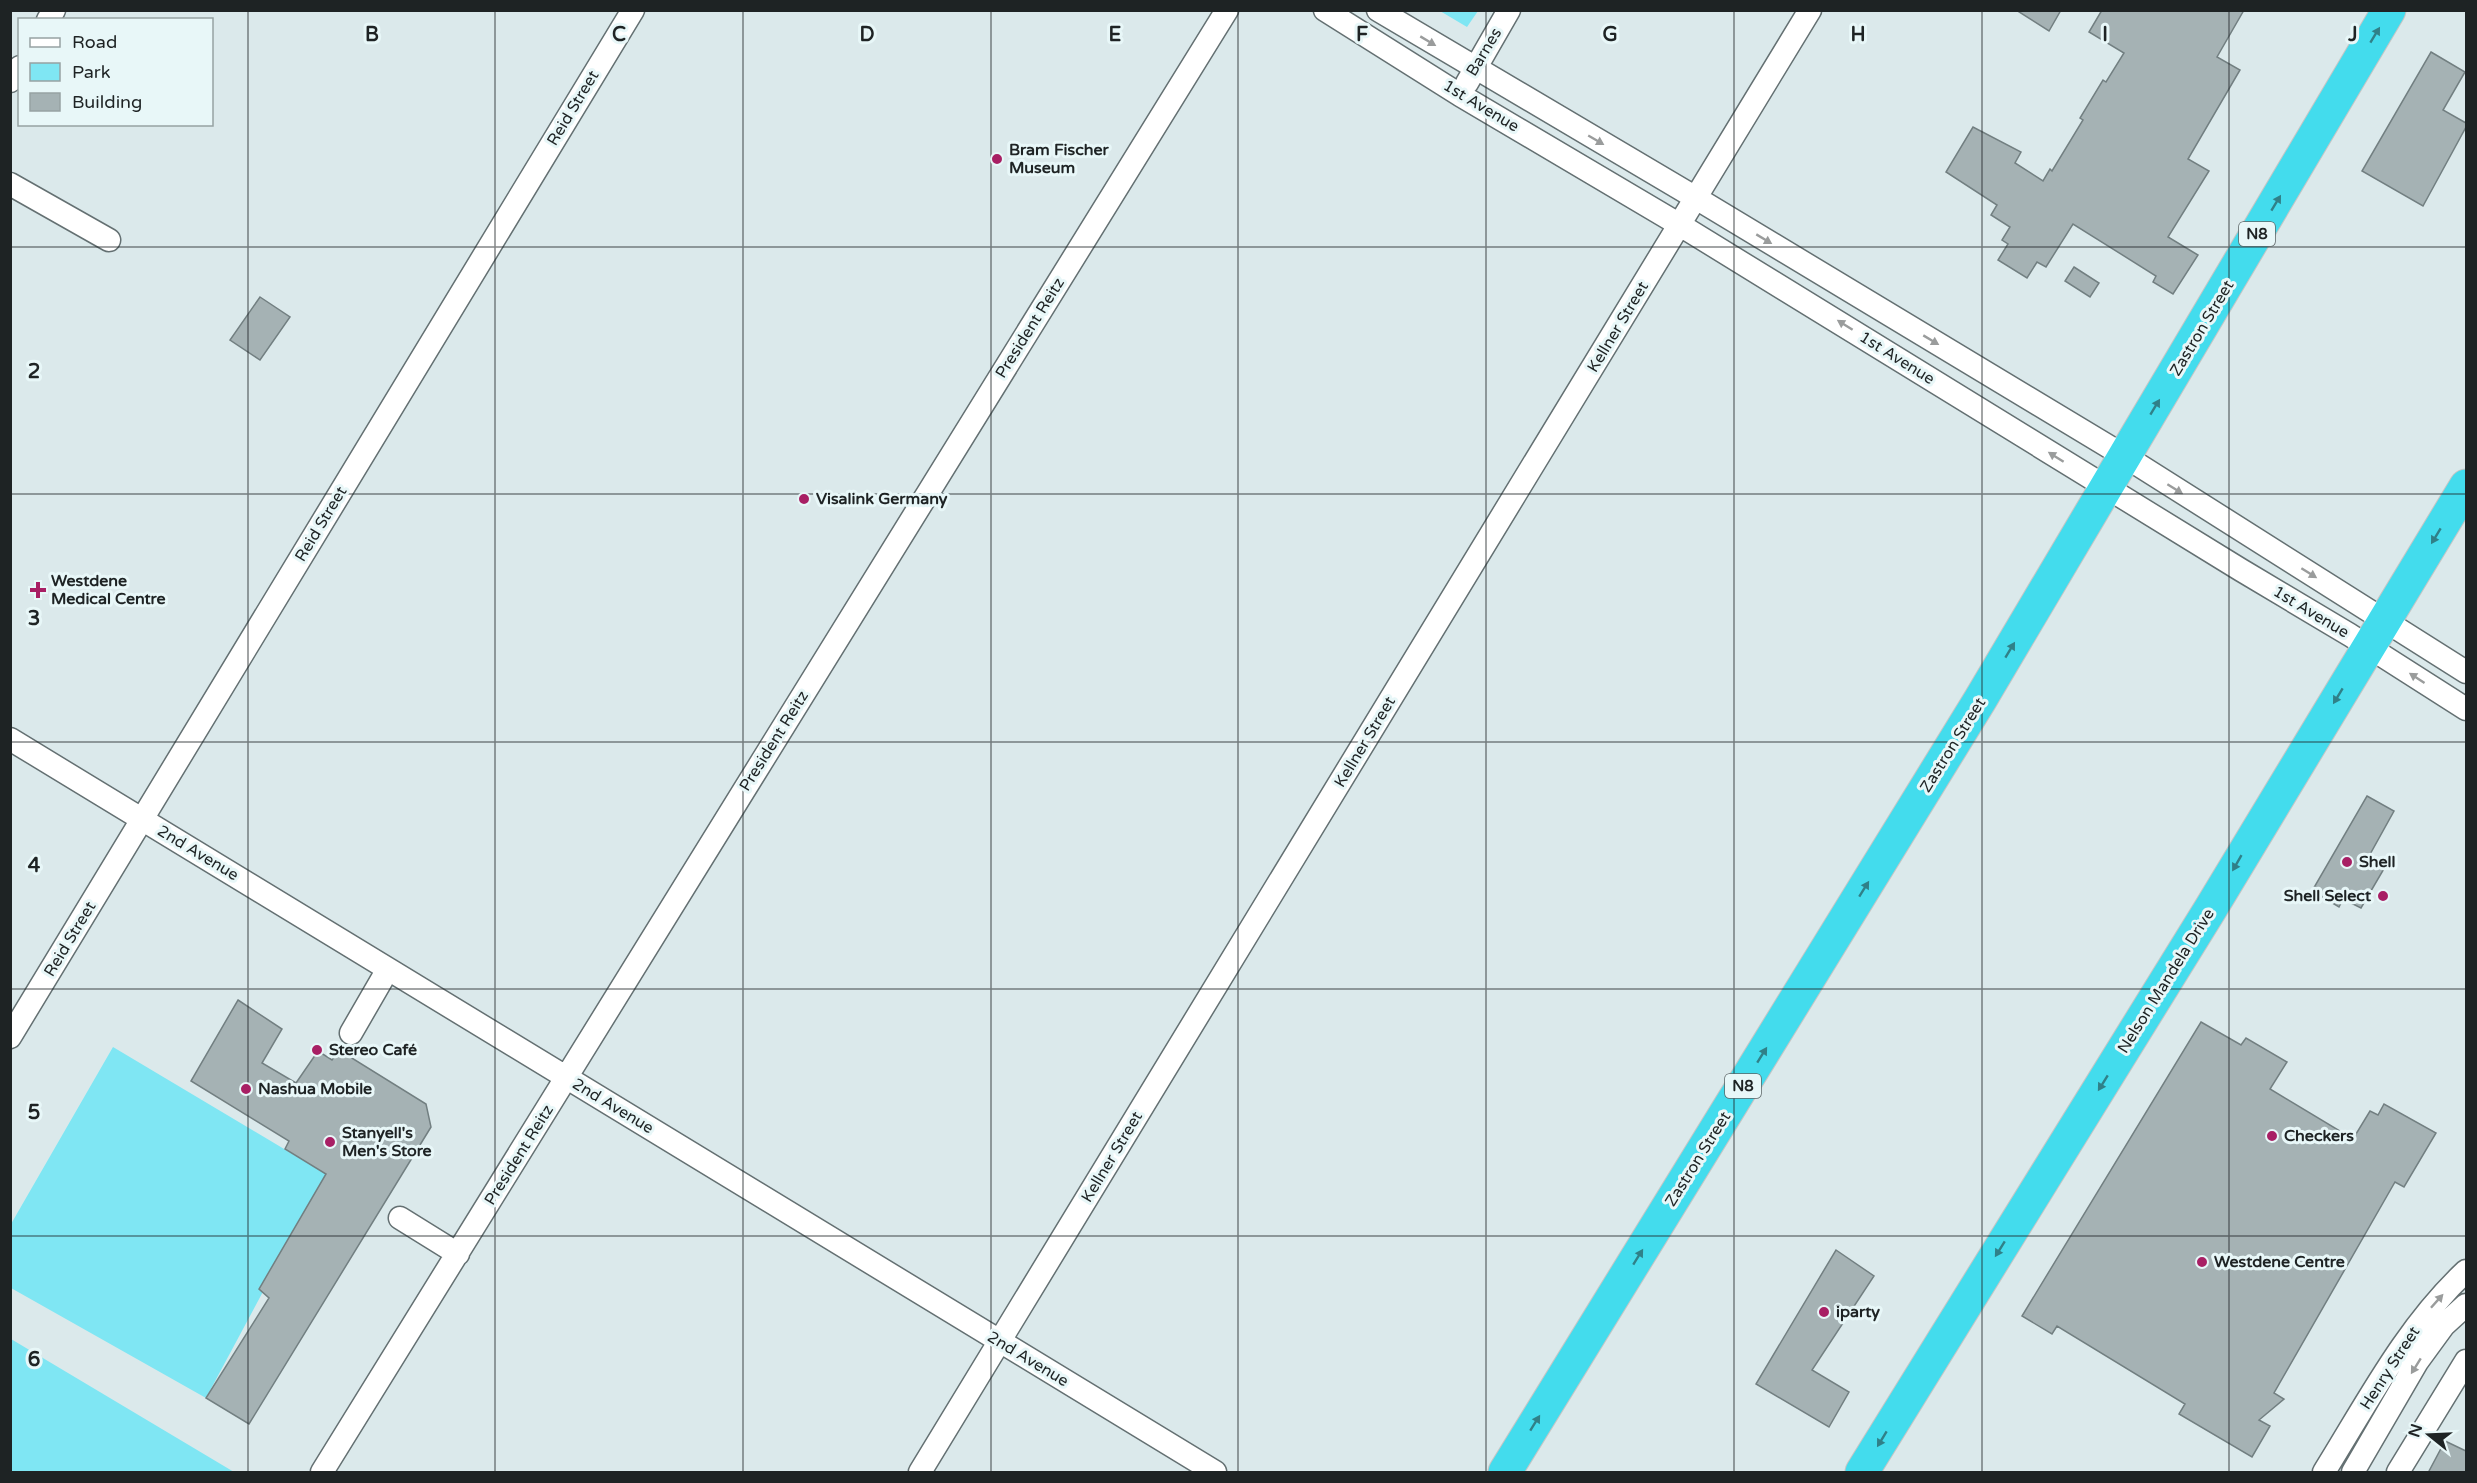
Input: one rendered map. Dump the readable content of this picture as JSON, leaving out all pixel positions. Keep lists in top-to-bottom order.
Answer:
{
  "streets": {
    "highway": ["N8", "Zastron Street", "Nelson Mandela Drive"],
    "street": [
      "Barnes",
      "1st Avenue",
      "Reid Street",
      "Kellner Street",
      "President Reitz",
      "2nd Avenue",
      "Henry Street"
    ]
  },
  "crossings": [
    ["Barnes", "1st Avenue"],
    ["1st Avenue", "Kellner Street"],
    ["1st Avenue", "Zastron Street"],
    ["1st Avenue", "Nelson Mandela Drive"],
    ["Reid Street", "2nd Avenue"],
    ["Kellner Street", "2nd Avenue"],
    ["President Reitz", "2nd Avenue"]
  ],
  "one_way": ["Zastron Street", "Nelson Mandela Drive"],
  "places": {
    "other": [
      "Bram Fischer Museum",
      "Visalink Germany",
      "Shell",
      "Shell Select",
      "Stereo Café",
      "Nashua Mobile",
      "Checkers",
      "Stanyell's Men's Store",
      "Westdene Centre",
      "iparty"
    ],
    "health": ["Westdene Medical Centre"]
  },
  "legend": ["Road", "Park", "Building"],
  "north": "left",
  "grid": {
    "columns": [
      "B",
      "C",
      "D",
      "E",
      "F",
      "G",
      "H",
      "I",
      "J"
    ],
    "rows": [
      "2",
      "3",
      "4",
      "5",
      "6"
    ]
  }
}
